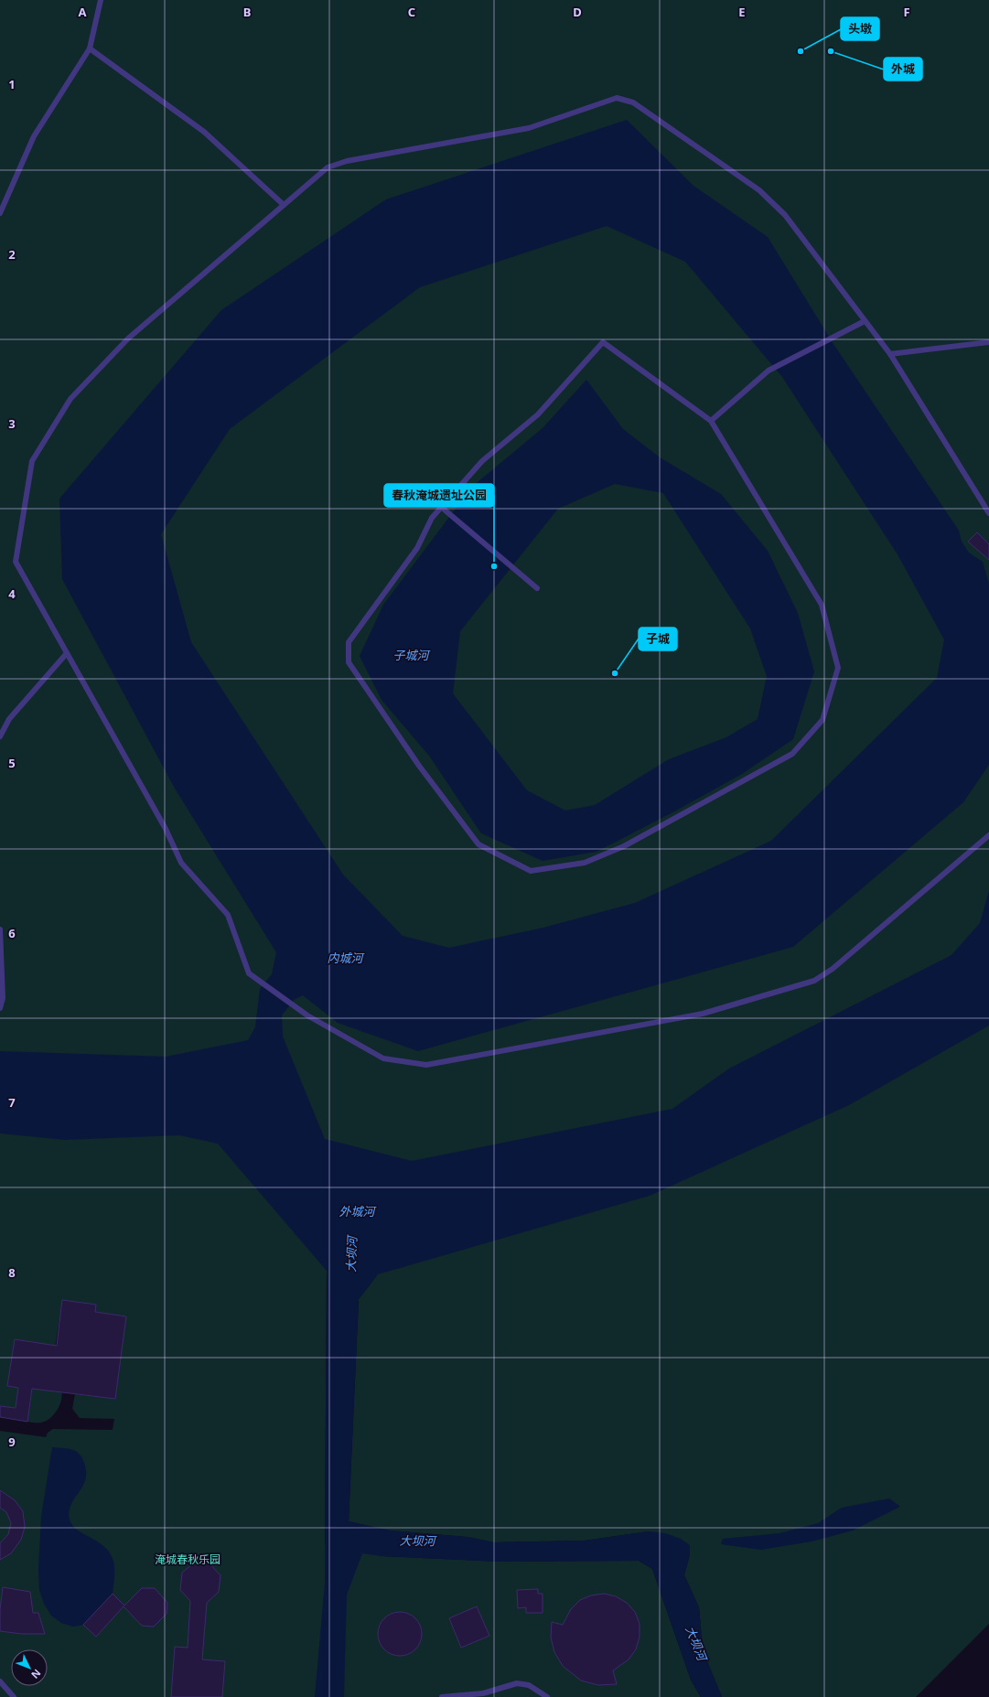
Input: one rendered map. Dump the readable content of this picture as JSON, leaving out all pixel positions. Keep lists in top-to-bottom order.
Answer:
{
  "water": [
    "子城河",
    "内城河",
    "外城河",
    "大坝河"
  ],
  "parks": ["淹城春秋乐园"],
  "places": [
    "头墩",
    "外城",
    "春秋淹城遗址公园",
    "子城"
  ],
  "north": "bottom right",
  "grid": {
    "columns": [
      "A",
      "B",
      "C",
      "D",
      "E",
      "F"
    ],
    "rows": [
      "1",
      "2",
      "3",
      "4",
      "5",
      "6",
      "7",
      "8",
      "9"
    ]
  }
}
